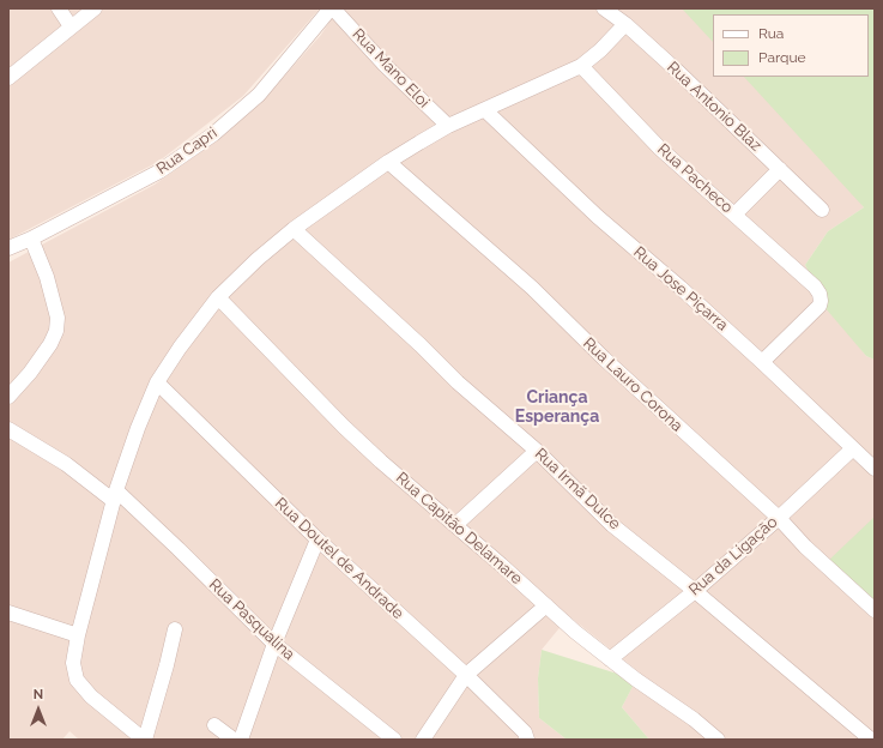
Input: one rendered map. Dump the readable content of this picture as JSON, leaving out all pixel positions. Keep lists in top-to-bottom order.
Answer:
{
  "streets": {
    "street": [
      "Rua Mano Eloi",
      "Rua Antonio Blaz",
      "Rua Capri",
      "Rua Pacheco",
      "Rua Jose Piçarra",
      "Rua Lauro Corona",
      "Rua Irmã Dulce",
      "Rua Capitão Delamare",
      "Rua da Ligação",
      "Rua Doutel de Andrade",
      "Rua Pasqualina"
    ]
  },
  "crossings": [
    ["Rua Mano Eloi", "Rua Capri"],
    ["Rua Pacheco", "Rua Jose Piçarra"],
    ["Rua Jose Piçarra", "Rua da Ligação"],
    ["Rua Lauro Corona", "Rua da Ligação"],
    ["Rua Irmã Dulce", "Rua da Ligação"],
    ["Rua Capitão Delamare", "Rua da Ligação"]
  ],
  "districts": ["Criança Esperança"],
  "legend": ["Rua", "Parque"],
  "north": "top"
}
